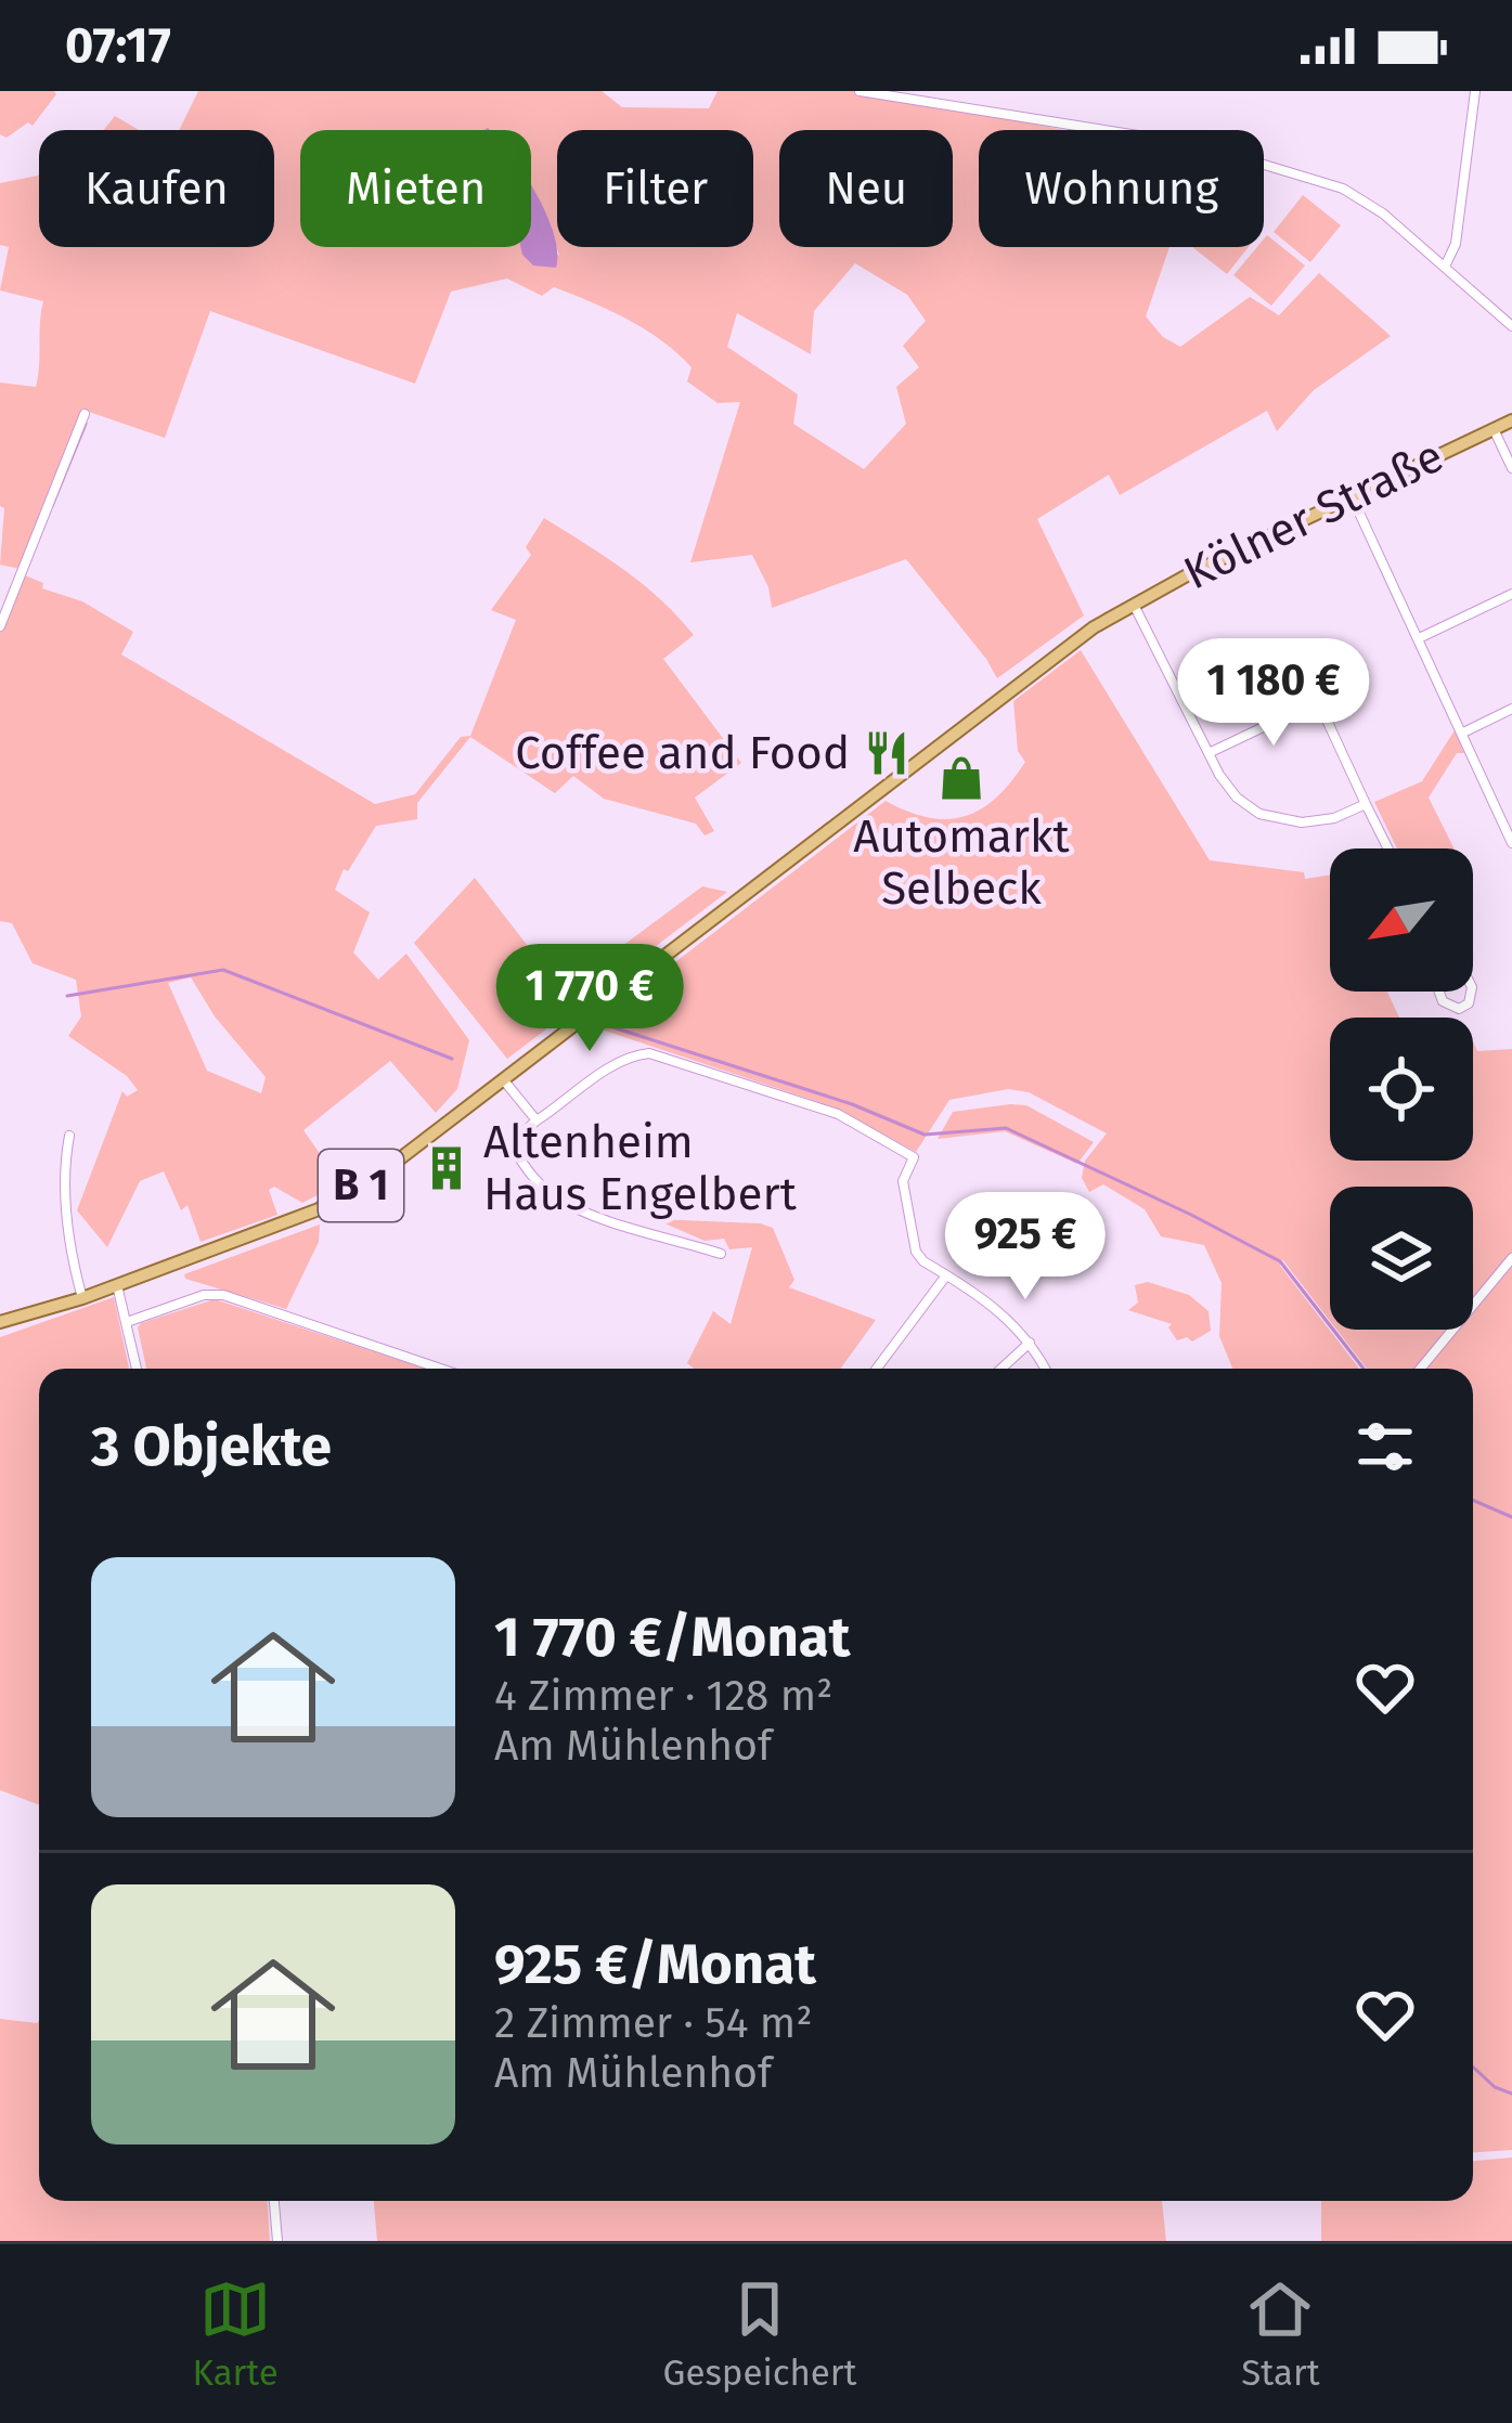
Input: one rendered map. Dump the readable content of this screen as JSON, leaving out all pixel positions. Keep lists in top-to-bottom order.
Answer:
{
  "streets": {
    "main road": ["Kölner Straße", "B 1"]
  },
  "places": {
    "restaurant": ["Coffee and Food"],
    "shop": ["Automarkt Selbeck"],
    "building": ["Altenheim Haus Engelbert"]
  },
  "north": "bottom left",
  "page": {
    "status": "07:17",
    "chip": [
      "Kaufen",
      "Mieten",
      "Filter",
      "Neu",
      "Wohnung"
    ],
    "price": ["1 180 €", "1 770 €", "925 €"],
    "heading": "3 Objekte",
    "list": [
      {
        "name": "1 770 €/Monat",
        "note": "4 Zimmer · 128 m² · Am Mühlenhof"
      },
      {
        "name": "925 €/Monat",
        "note": "2 Zimmer · 54 m² · Am Mühlenhof"
      }
    ],
    "tabs": ["Karte", "Gespeichert", "Start"]
  }
}
